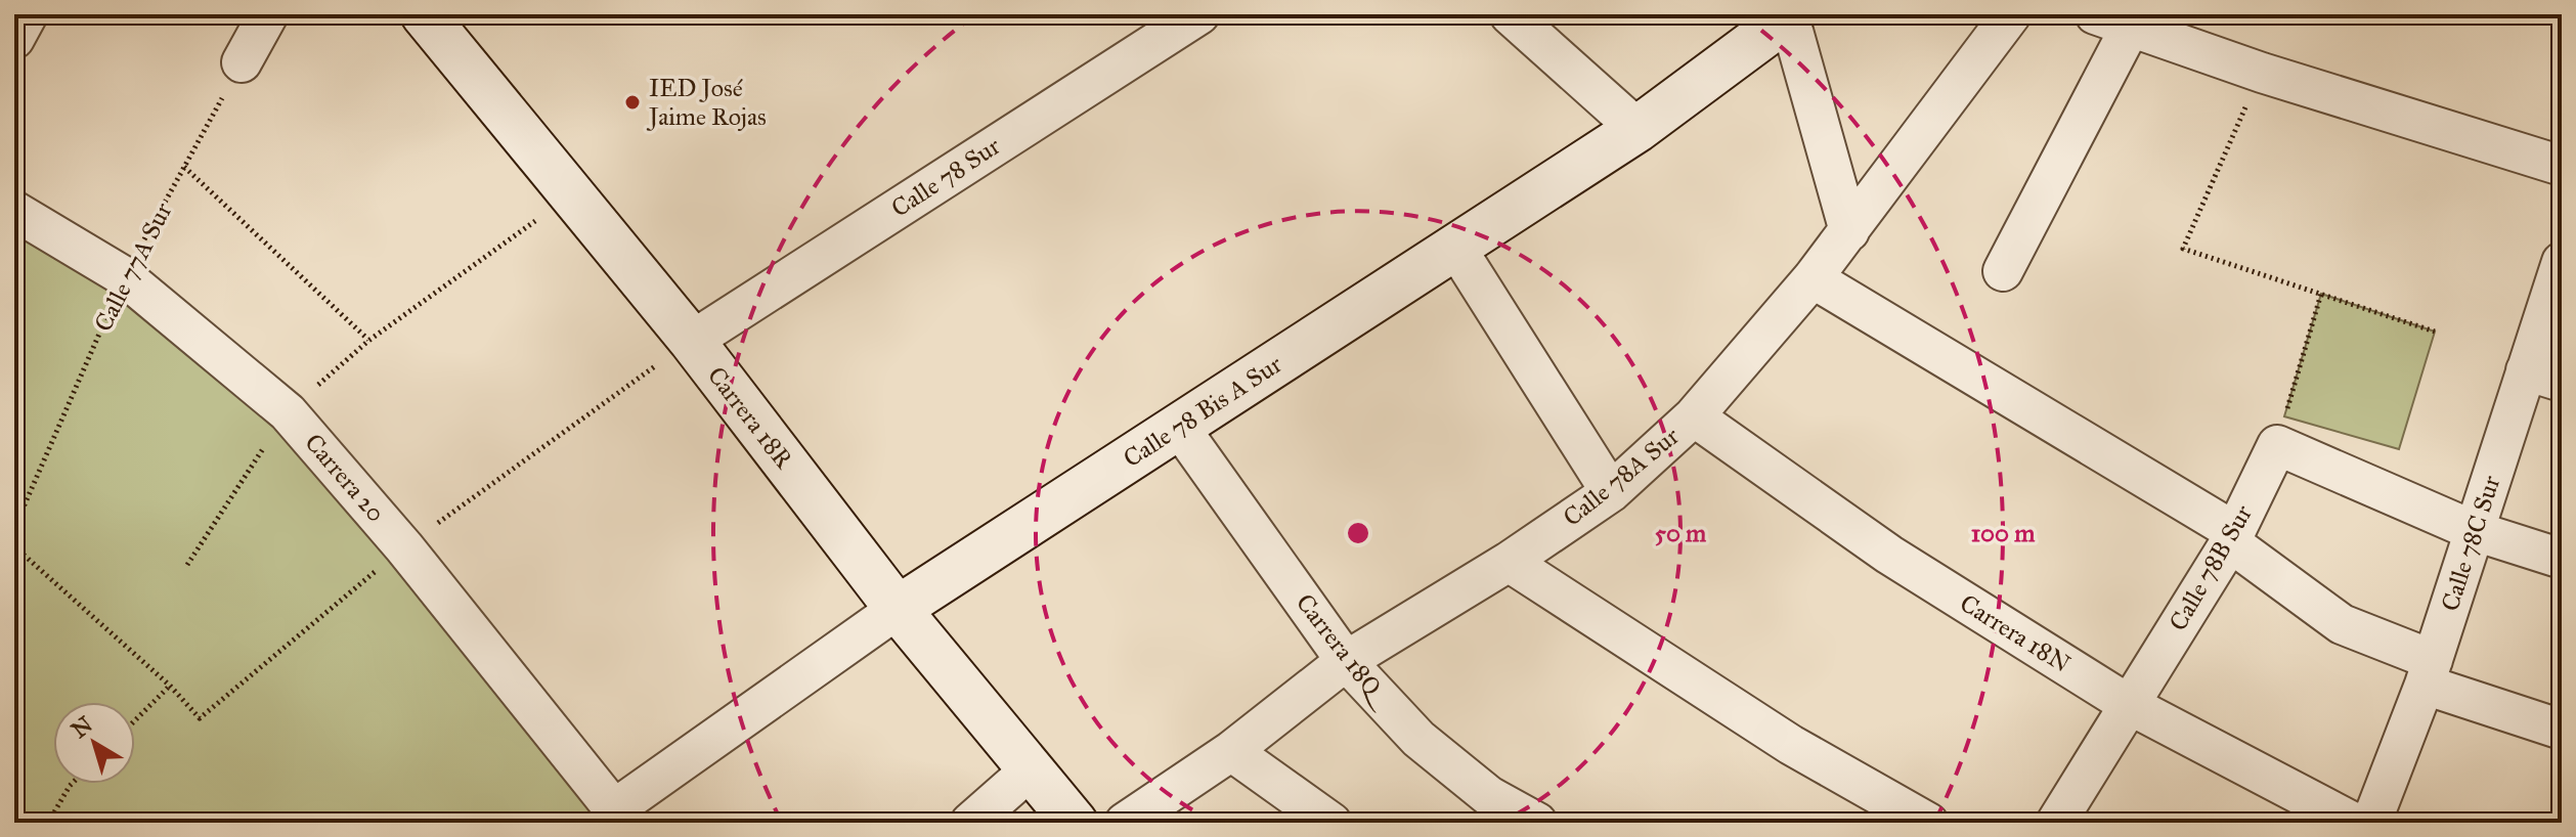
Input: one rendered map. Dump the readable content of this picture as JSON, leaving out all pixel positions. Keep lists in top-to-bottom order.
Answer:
{
  "streets": {
    "street": [
      "Calle 78 Sur",
      "Calle 78 Bis A Sur",
      "Carrera 18R",
      "Calle 78A Sur",
      "Carrera 20",
      "Calle 78C Sur",
      "Calle 78B Sur",
      "Carrera 18N",
      "Carrera 18Q"
    ],
    "path": ["Calle 77A Sur"]
  },
  "crossings": [
    ["Calle 78 Sur", "Carrera 18R"],
    ["Calle 77A Sur", "Carrera 20"],
    ["Calle 78 Bis A Sur", "Carrera 18R"],
    ["Calle 78 Bis A Sur", "Carrera 20"],
    ["Calle 78 Bis A Sur", "Carrera 18Q"],
    ["Calle 78A Sur", "Carrera 18N"],
    ["Calle 78A Sur", "Carrera 18Q"],
    ["Calle 78B Sur", "Carrera 18N"]
  ],
  "places": ["IED José Jaime Rojas"],
  "north": "top left",
  "rings": ["50 m", "100 m"]
}
